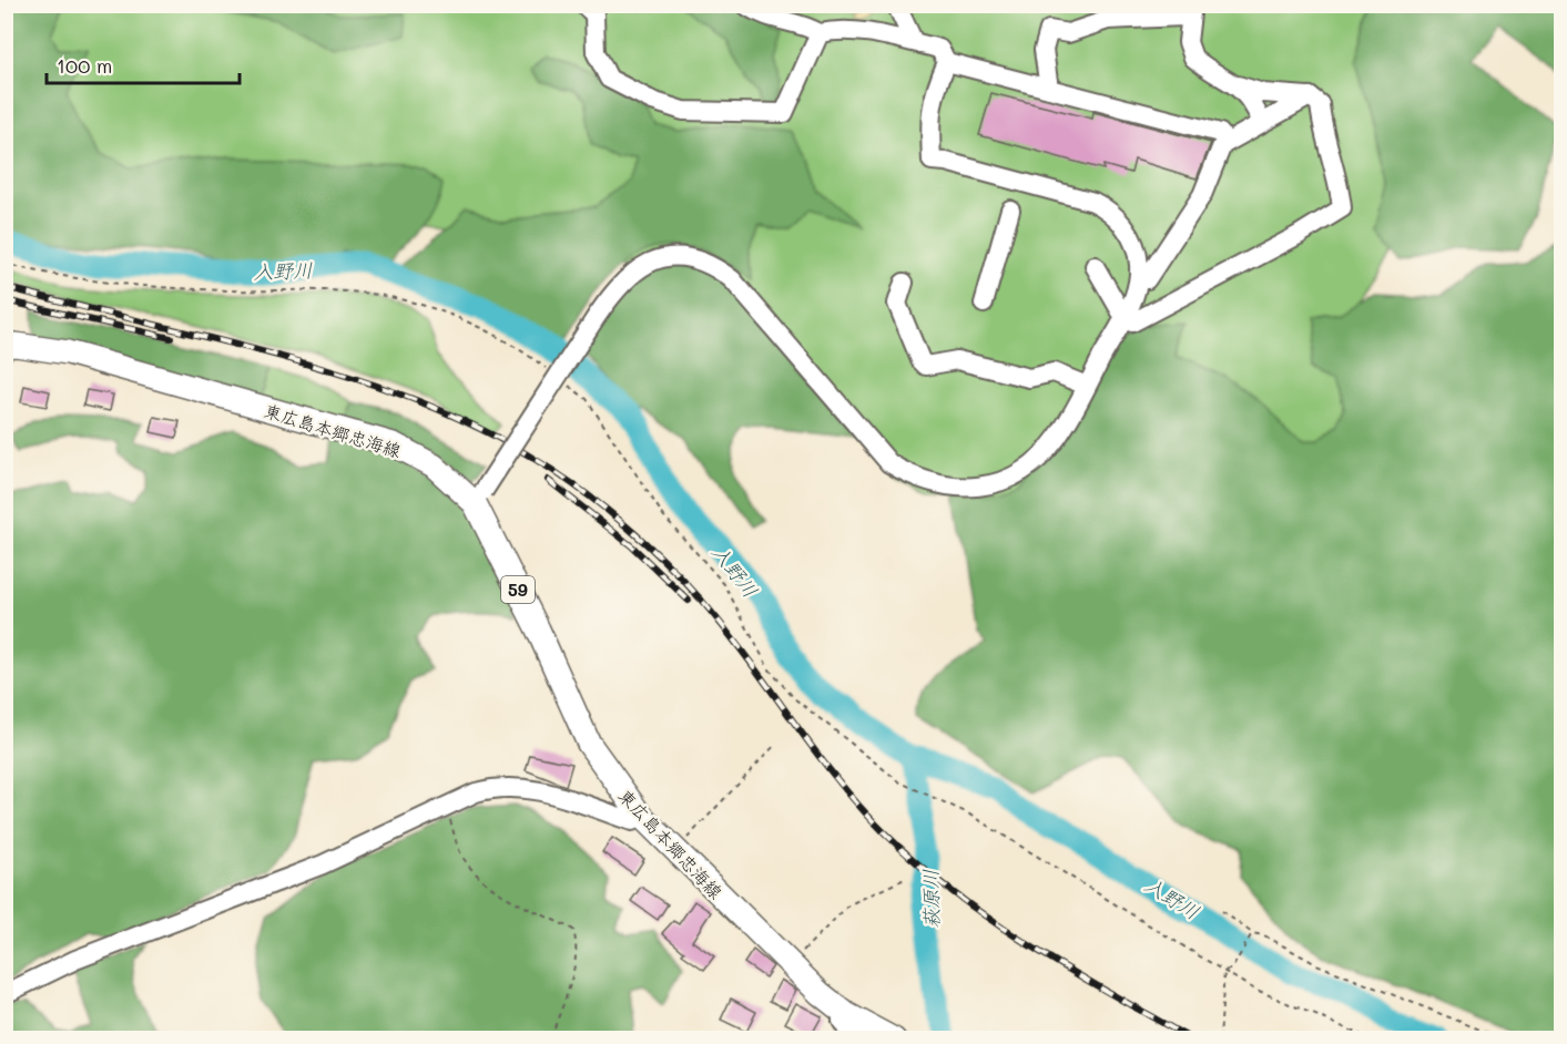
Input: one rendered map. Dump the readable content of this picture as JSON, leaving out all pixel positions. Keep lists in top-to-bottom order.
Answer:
{
  "streets": {
    "main road": ["東広島本郷忠海線", "59"]
  },
  "water": ["入野川", "萩原川"],
  "scale_bar": "100 m"
}
